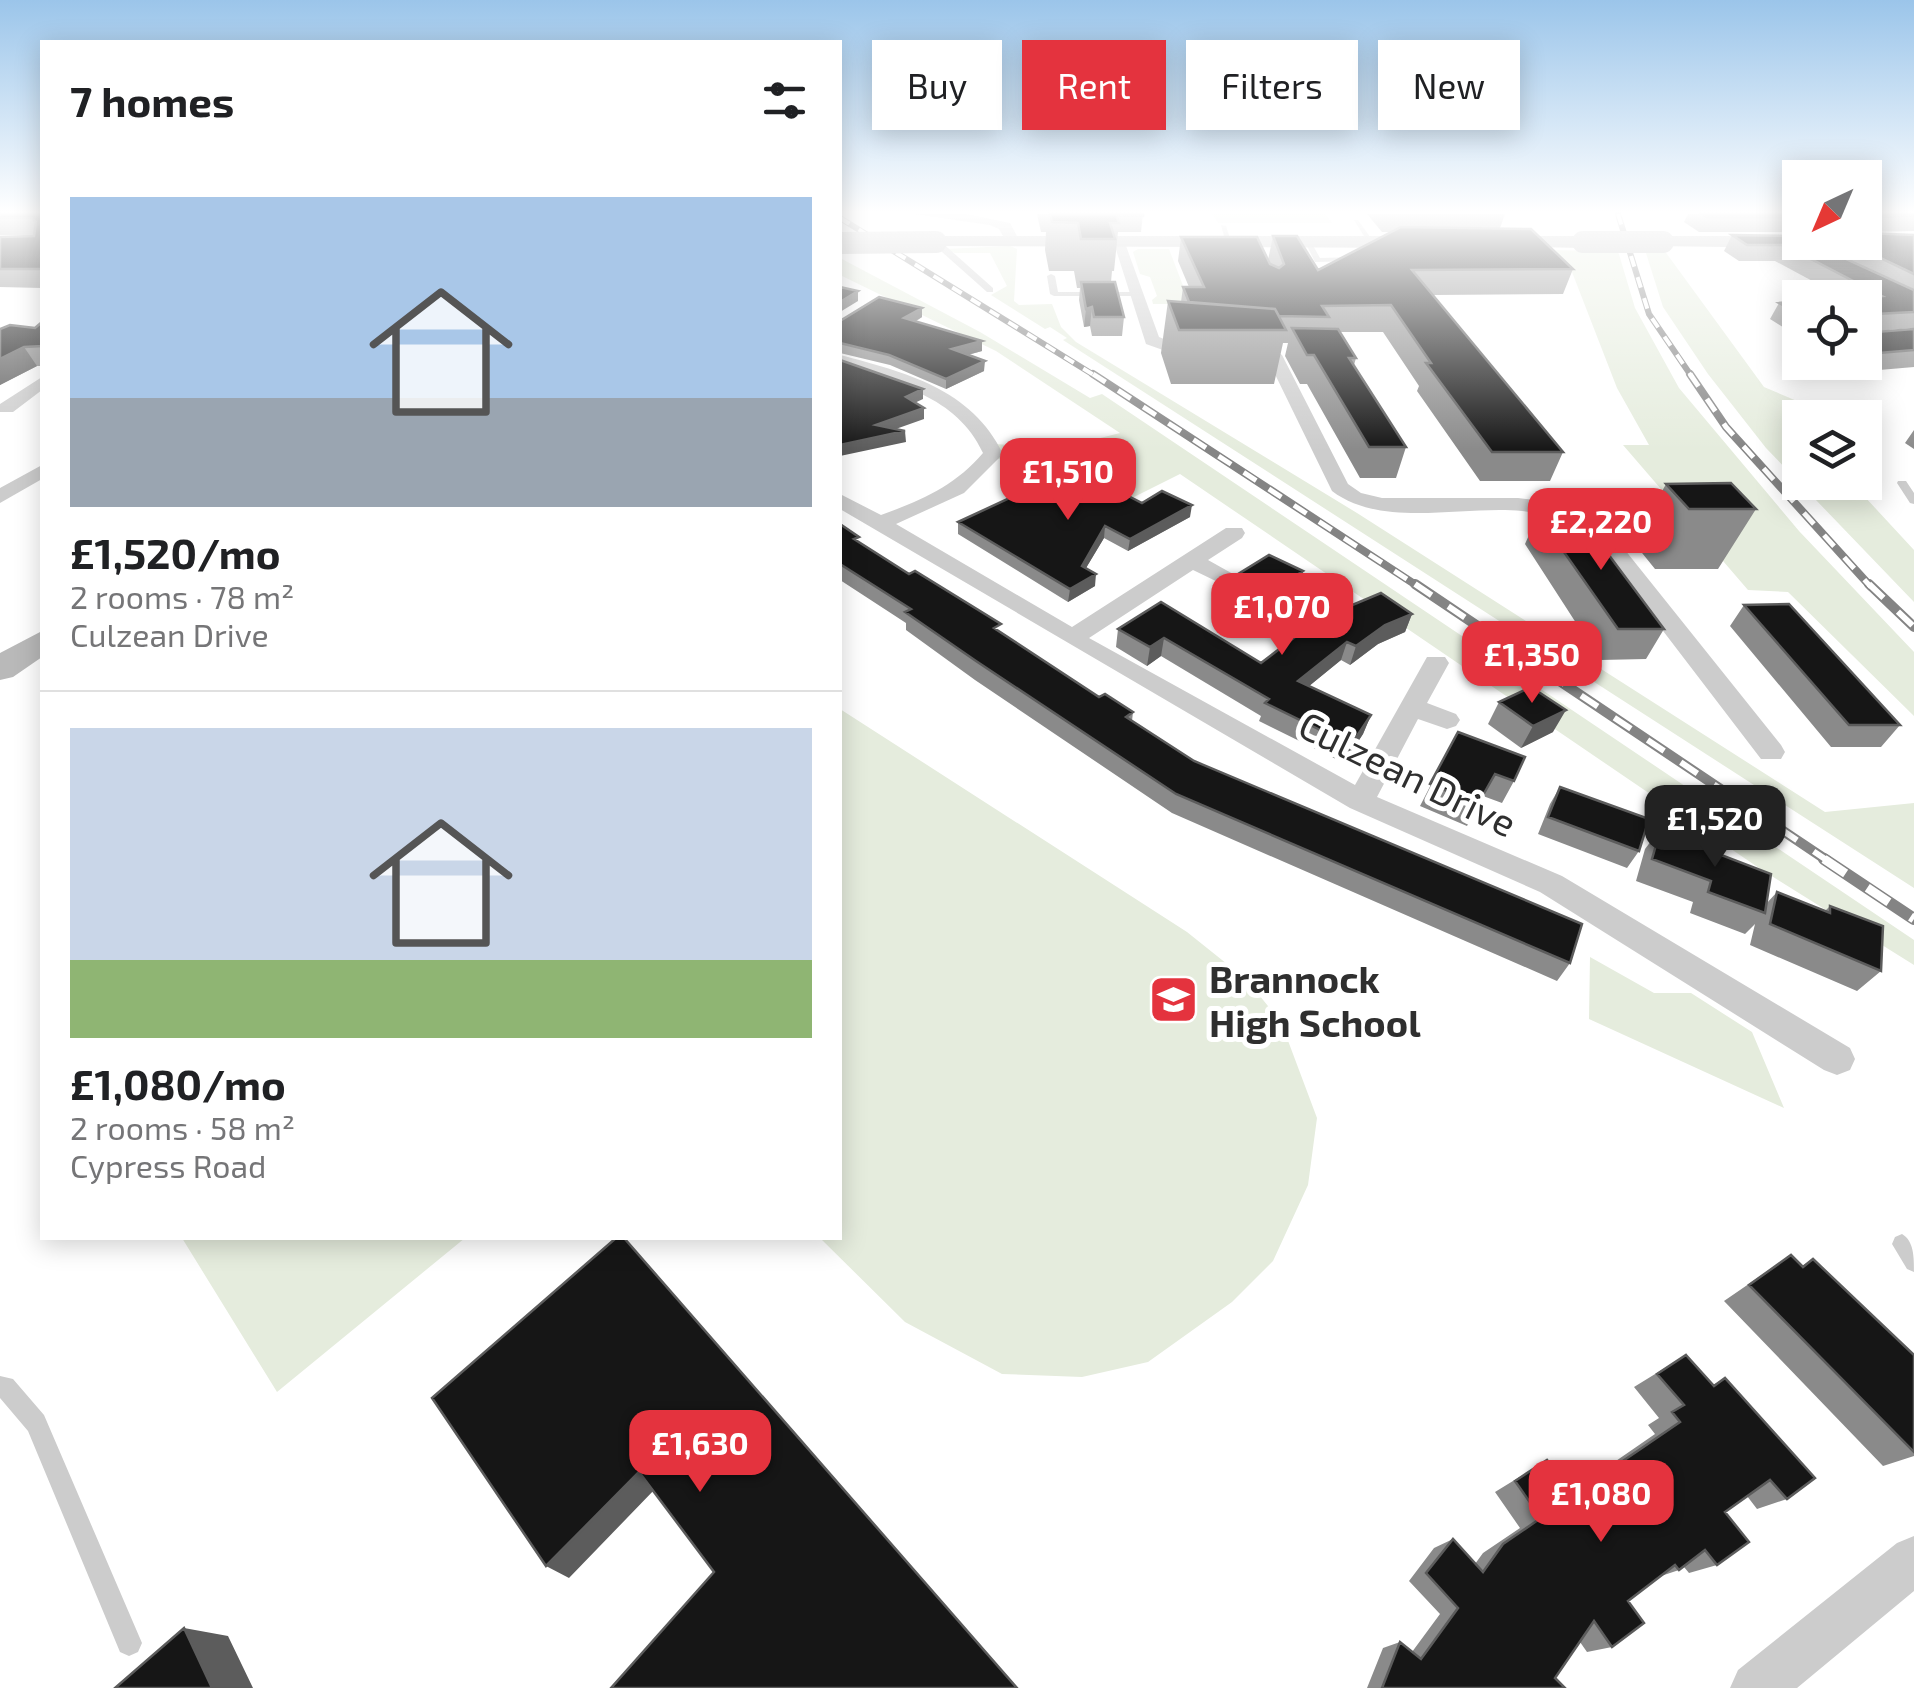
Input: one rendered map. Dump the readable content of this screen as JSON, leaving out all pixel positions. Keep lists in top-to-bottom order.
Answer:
{
  "streets": {
    "street": ["Culzean Drive"]
  },
  "places": {
    "school or university": ["Brannock High School"]
  },
  "north": "bottom left",
  "page": {
    "chip": [
      "Buy",
      "Rent",
      "Filters",
      "New"
    ],
    "heading": "7 homes",
    "list": [
      {
        "name": "£1,520/mo",
        "note": "2 rooms · 78 m² · Culzean Drive"
      },
      {
        "name": "£1,080/mo",
        "note": "2 rooms · 58 m² · Cypress Road"
      }
    ],
    "price": [
      "£1,510",
      "£2,220",
      "£1,070",
      "£1,350",
      "£1,520",
      "£1,630",
      "£1,080"
    ]
  }
}
